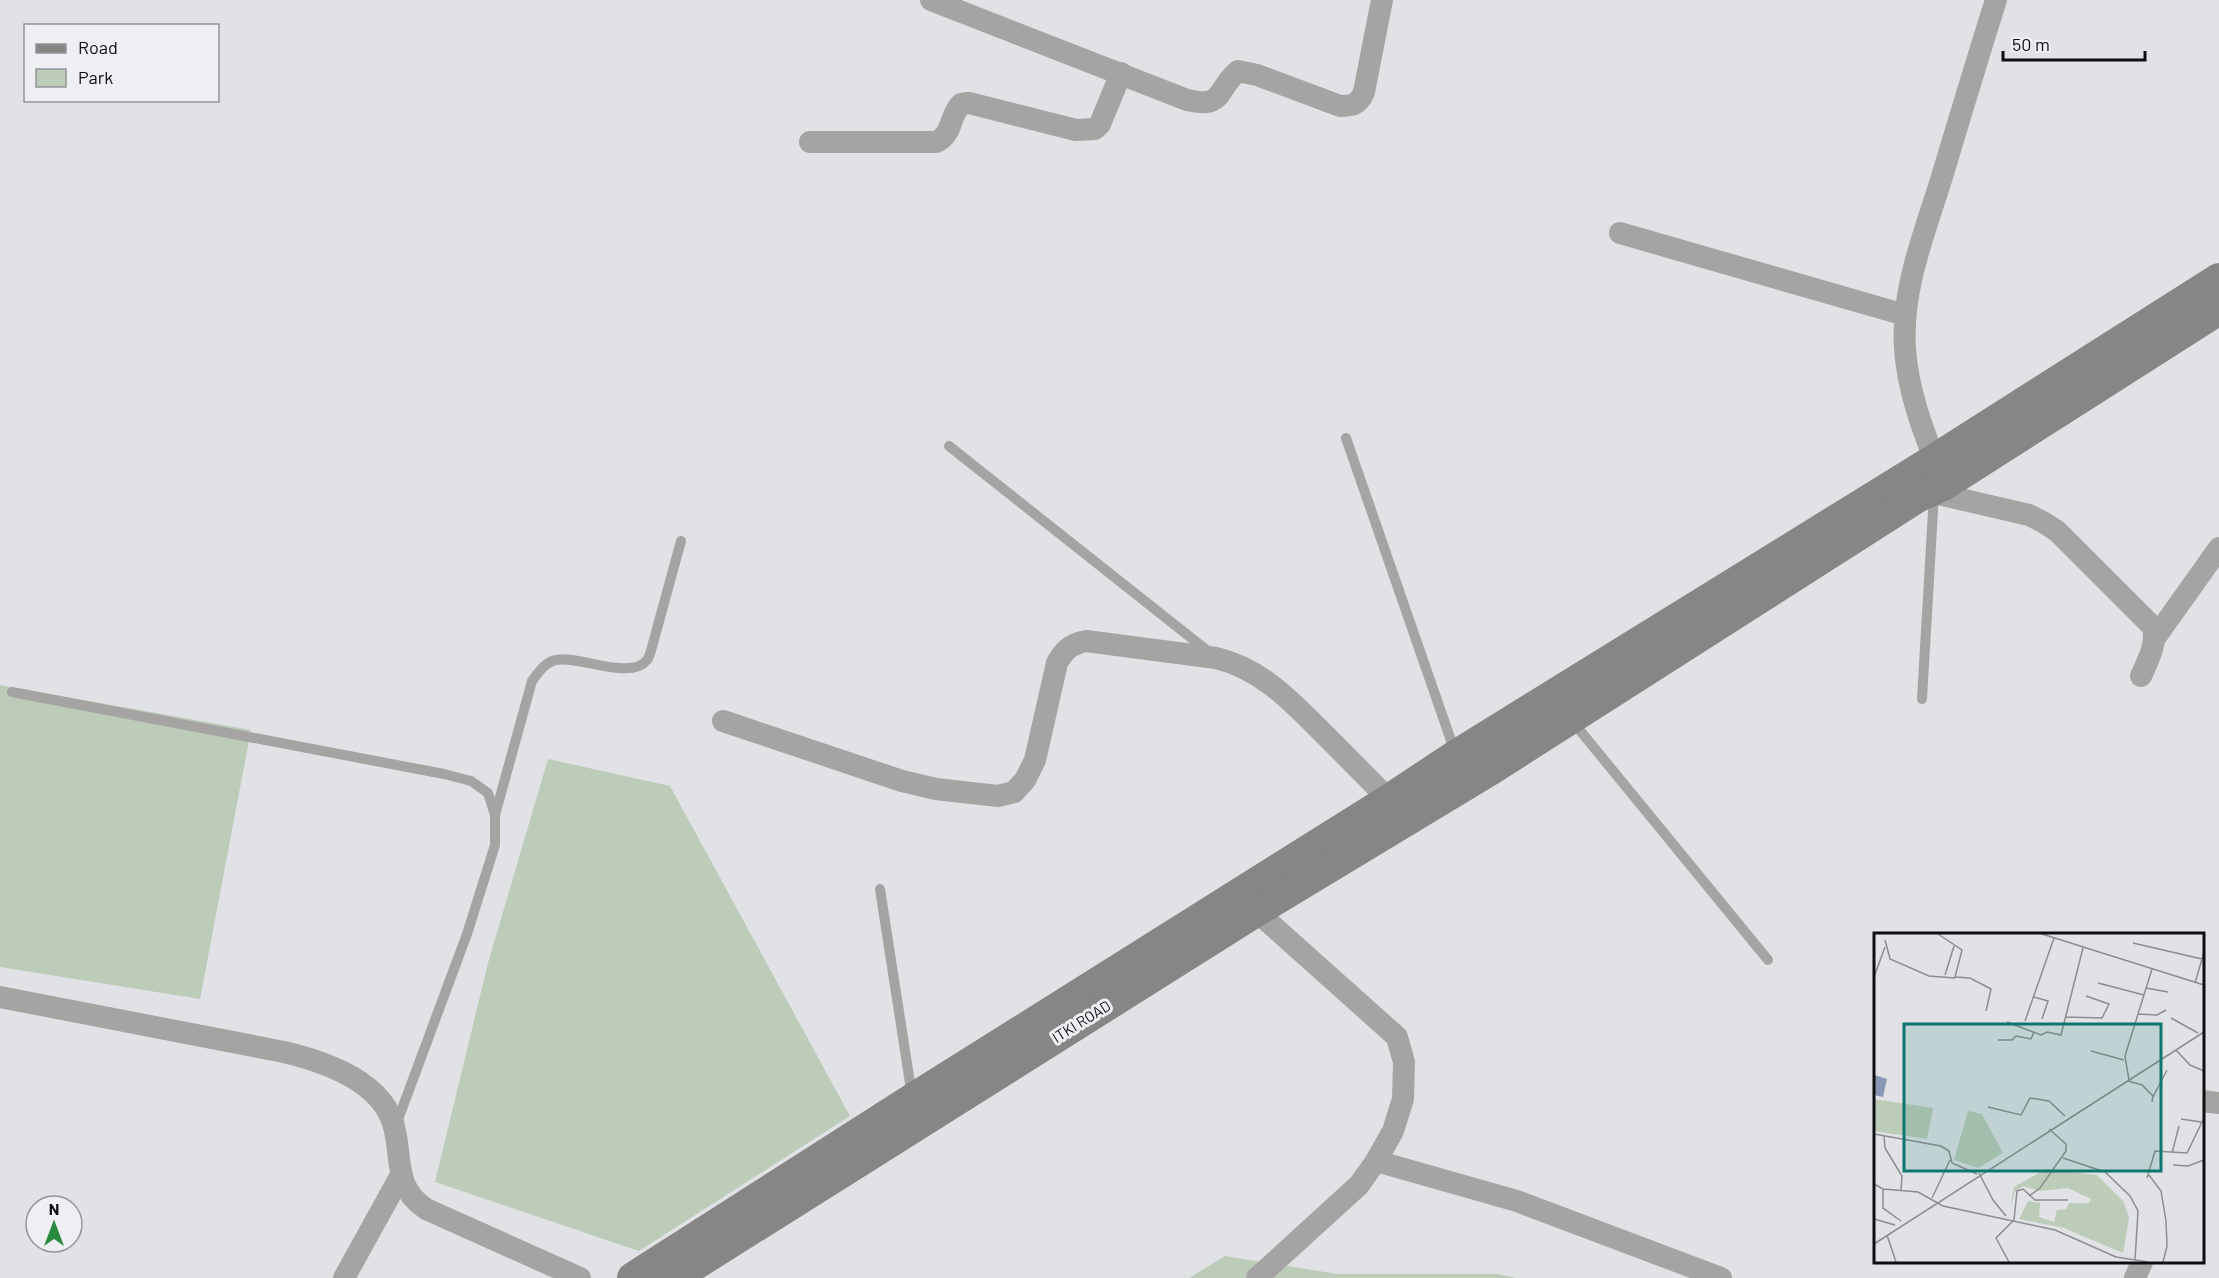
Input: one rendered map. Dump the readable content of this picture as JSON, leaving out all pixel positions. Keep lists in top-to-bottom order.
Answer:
{
  "streets": {
    "main road": ["ITKI ROAD"]
  },
  "legend": ["Road", "Park"],
  "scale_bar": "50 m",
  "north": "top"
}
